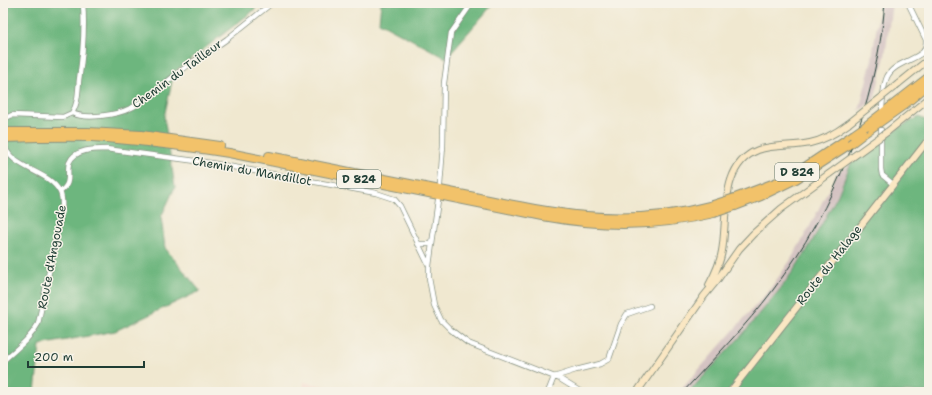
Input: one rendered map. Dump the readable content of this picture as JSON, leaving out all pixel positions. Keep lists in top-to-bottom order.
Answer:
{
  "streets": {
    "highway": ["D 824"],
    "main road": ["Route du Halage"],
    "street": ["Chemin du Tailleur", "Chemin du Mandillot", "Route d'Angouade"]
  },
  "crossings": [
    ["Chemin du Mandillot", "Route d'Angouade"]
  ],
  "scale_bar": "200 m"
}
